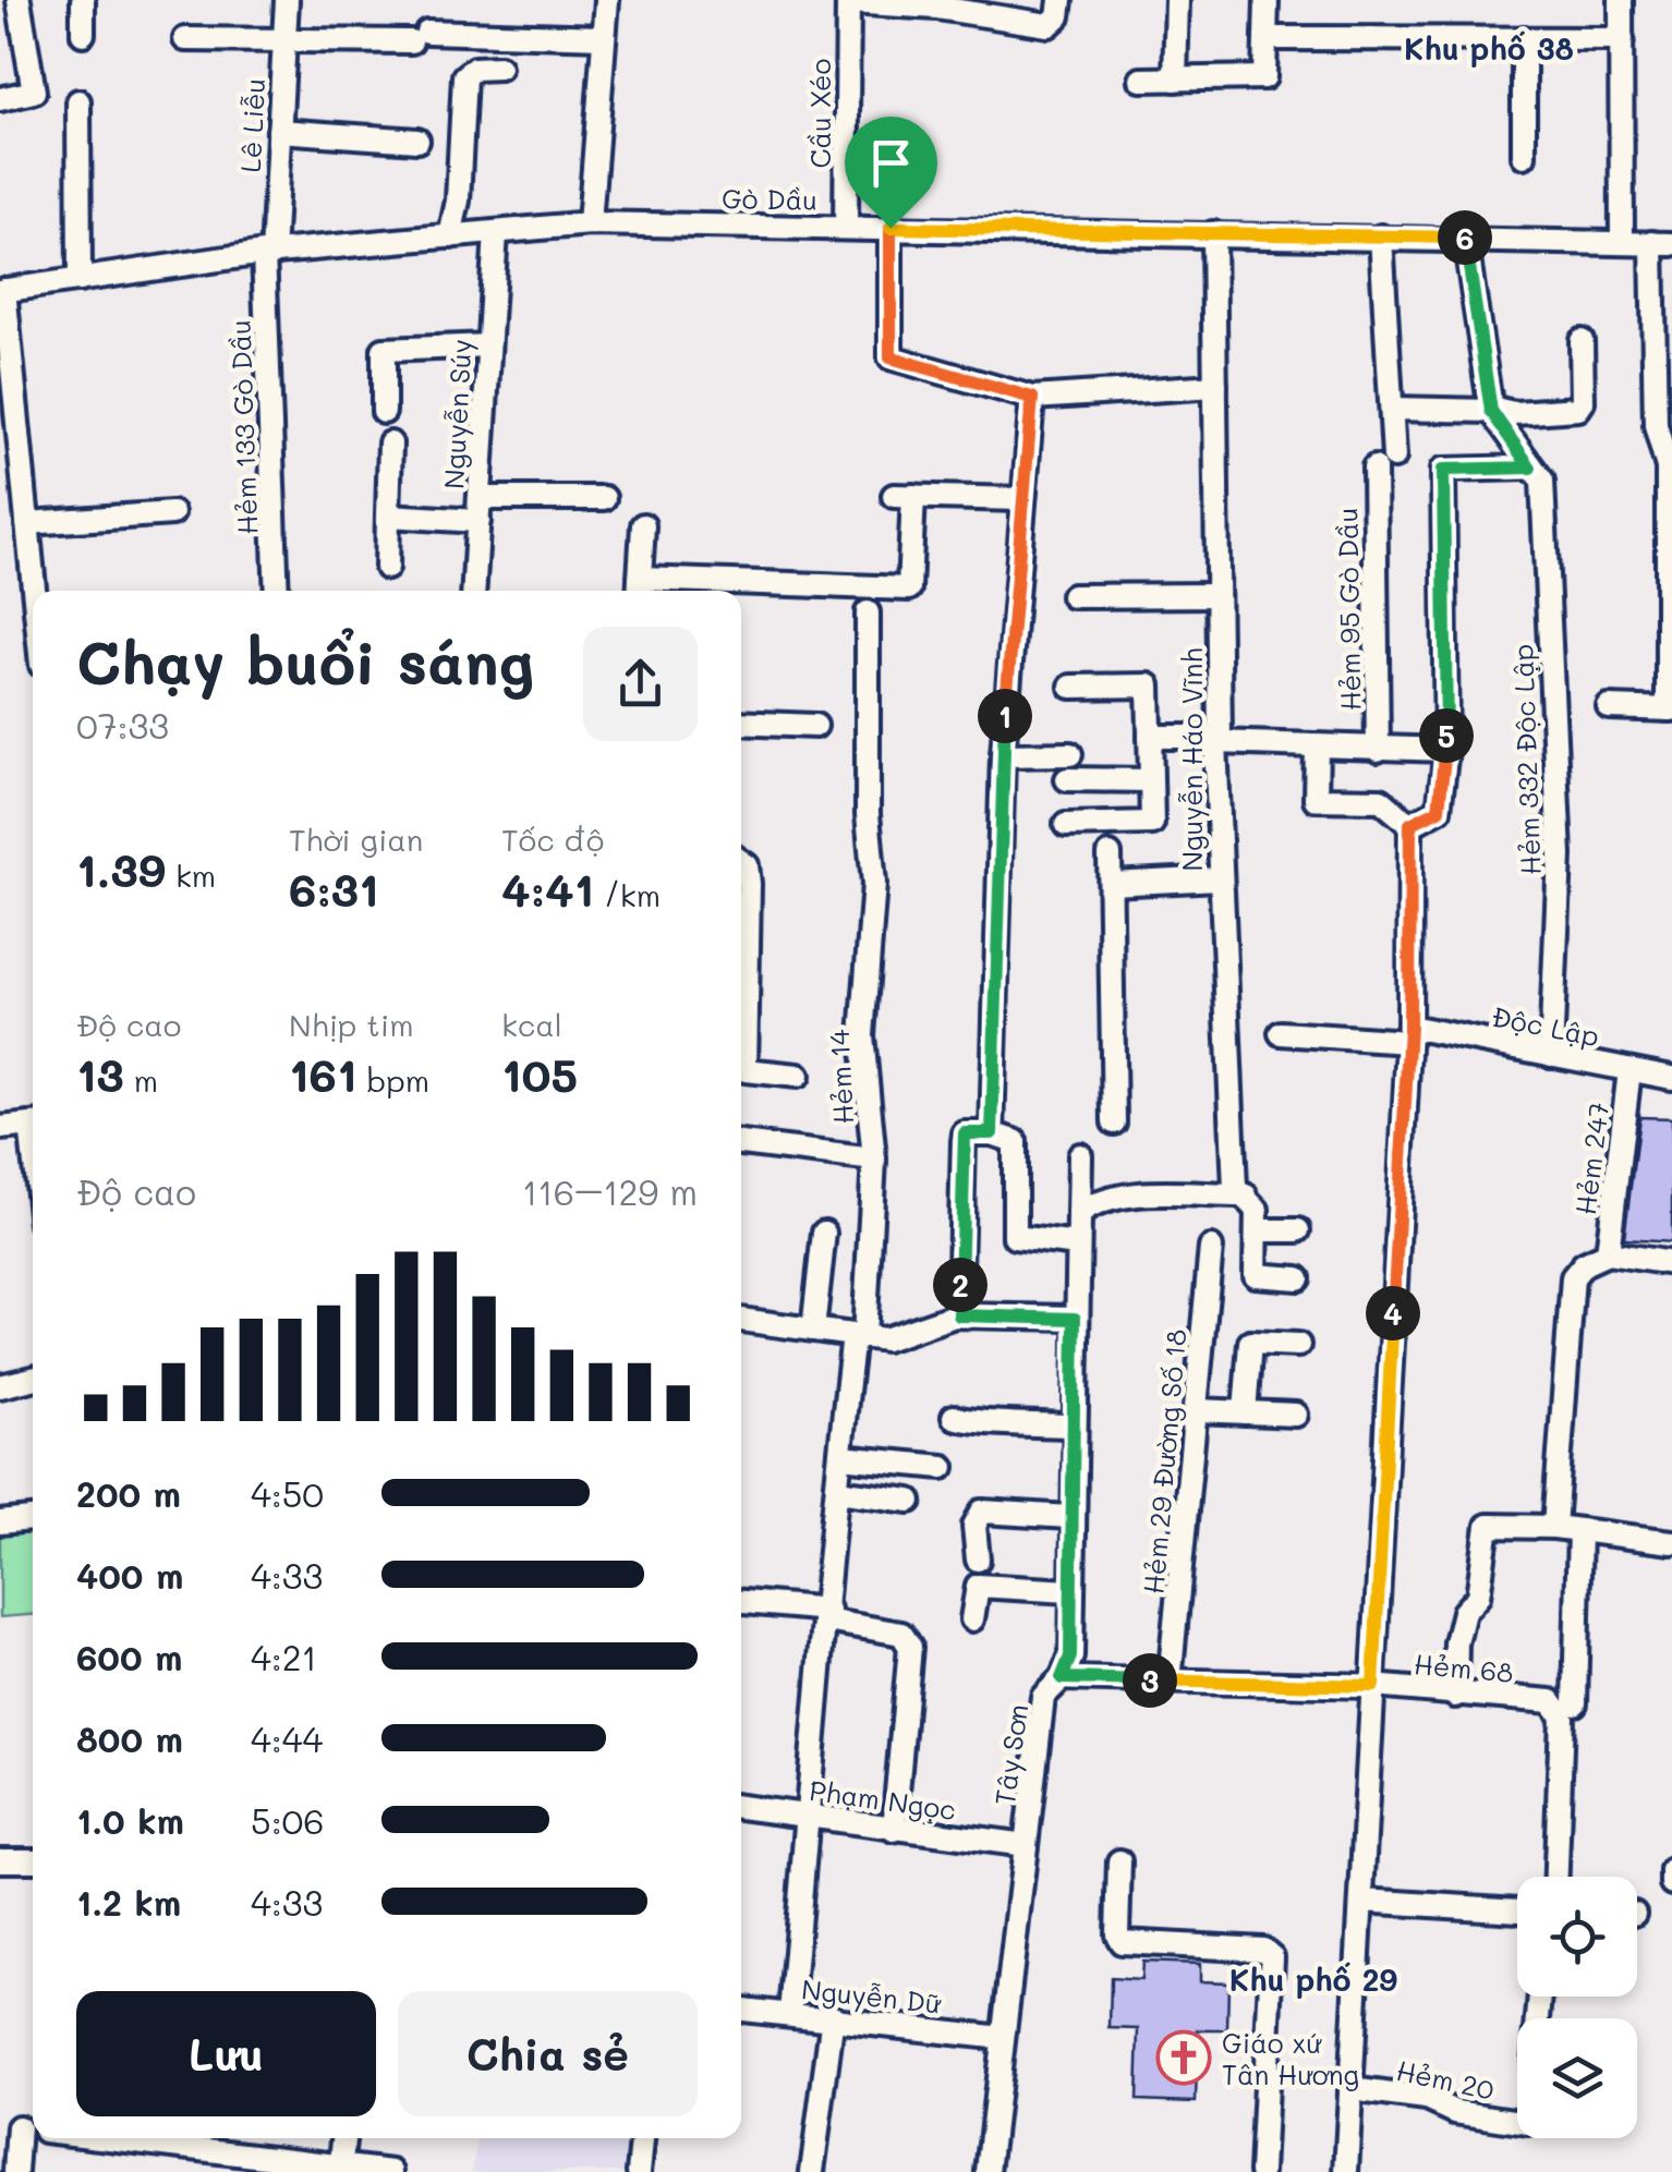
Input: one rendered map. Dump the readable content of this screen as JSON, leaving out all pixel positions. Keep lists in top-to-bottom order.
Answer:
{
  "streets": {
    "street": [
      "Cầu Xéo",
      "Lê Liễu",
      "Gò Dầu",
      "Nguyễn Súy",
      "Hẻm 133 Gò Dầu",
      "Hẻm 95 Gò Dầu",
      "Nguyễn Háo Vĩnh",
      "Hẻm 332 Độc Lập",
      "Độc Lập",
      "Hẻm 14",
      "Hẻm 247",
      "Hẻm 29 Đường Số 18",
      "Hẻm 68",
      "Tây Sơn",
      "Phạm Ngọc",
      "Nguyễn Dữ",
      "Hẻm 20"
    ]
  },
  "crossings": [
    ["Cầu Xéo", "Gò Dầu"],
    ["Lê Liễu", "Gò Dầu"],
    ["Lê Liễu", "Hẻm 133 Gò Dầu"],
    ["Gò Dầu", "Nguyễn Súy"],
    ["Gò Dầu", "Hẻm 133 Gò Dầu"],
    ["Gò Dầu", "Hẻm 95 Gò Dầu"],
    ["Gò Dầu", "Nguyễn Háo Vĩnh"],
    ["Hẻm 332 Độc Lập", "Độc Lập"],
    ["Độc Lập", "Hẻm 247"],
    ["Hẻm 14", "Phạm Ngọc"],
    ["Hẻm 14", "Nguyễn Dữ"],
    ["Hẻm 29 Đường Số 18", "Hẻm 68"],
    ["Hẻm 68", "Tây Sơn"],
    ["Tây Sơn", "Phạm Ngọc"],
    ["Tây Sơn", "Nguyễn Dữ"]
  ],
  "districts": ["Khu phố 38", "Khu phố 29"],
  "places": {
    "church": ["Giáo xứ Tân Hương"]
  },
  "page": {
    "pins": [
      "6",
      "1",
      "5",
      "2",
      "4",
      "3"
    ],
    "heading": ["Chạy buổi sáng", "07:33"],
    "stats": [
      ["1.39 km"],
      ["Thời gian", "6:31"],
      ["Tốc độ", "4:41 /km"],
      ["Độ cao", "13 m"],
      ["Nhịp tim", "161 bpm"],
      ["kcal", "105"]
    ],
    "chart": ["Độ cao", "116–129 m"],
    "list": [
      {
        "name": "200 m",
        "note": "4:50"
      },
      {
        "name": "400 m",
        "note": "4:33"
      },
      {
        "name": "600 m",
        "note": "4:21"
      },
      {
        "name": "800 m",
        "note": "4:44"
      },
      {
        "name": "1.0 km",
        "note": "5:06"
      },
      {
        "name": "1.2 km",
        "note": "4:33"
      }
    ],
    "buttons": ["Lưu", "Chia sẻ"]
  }
}
